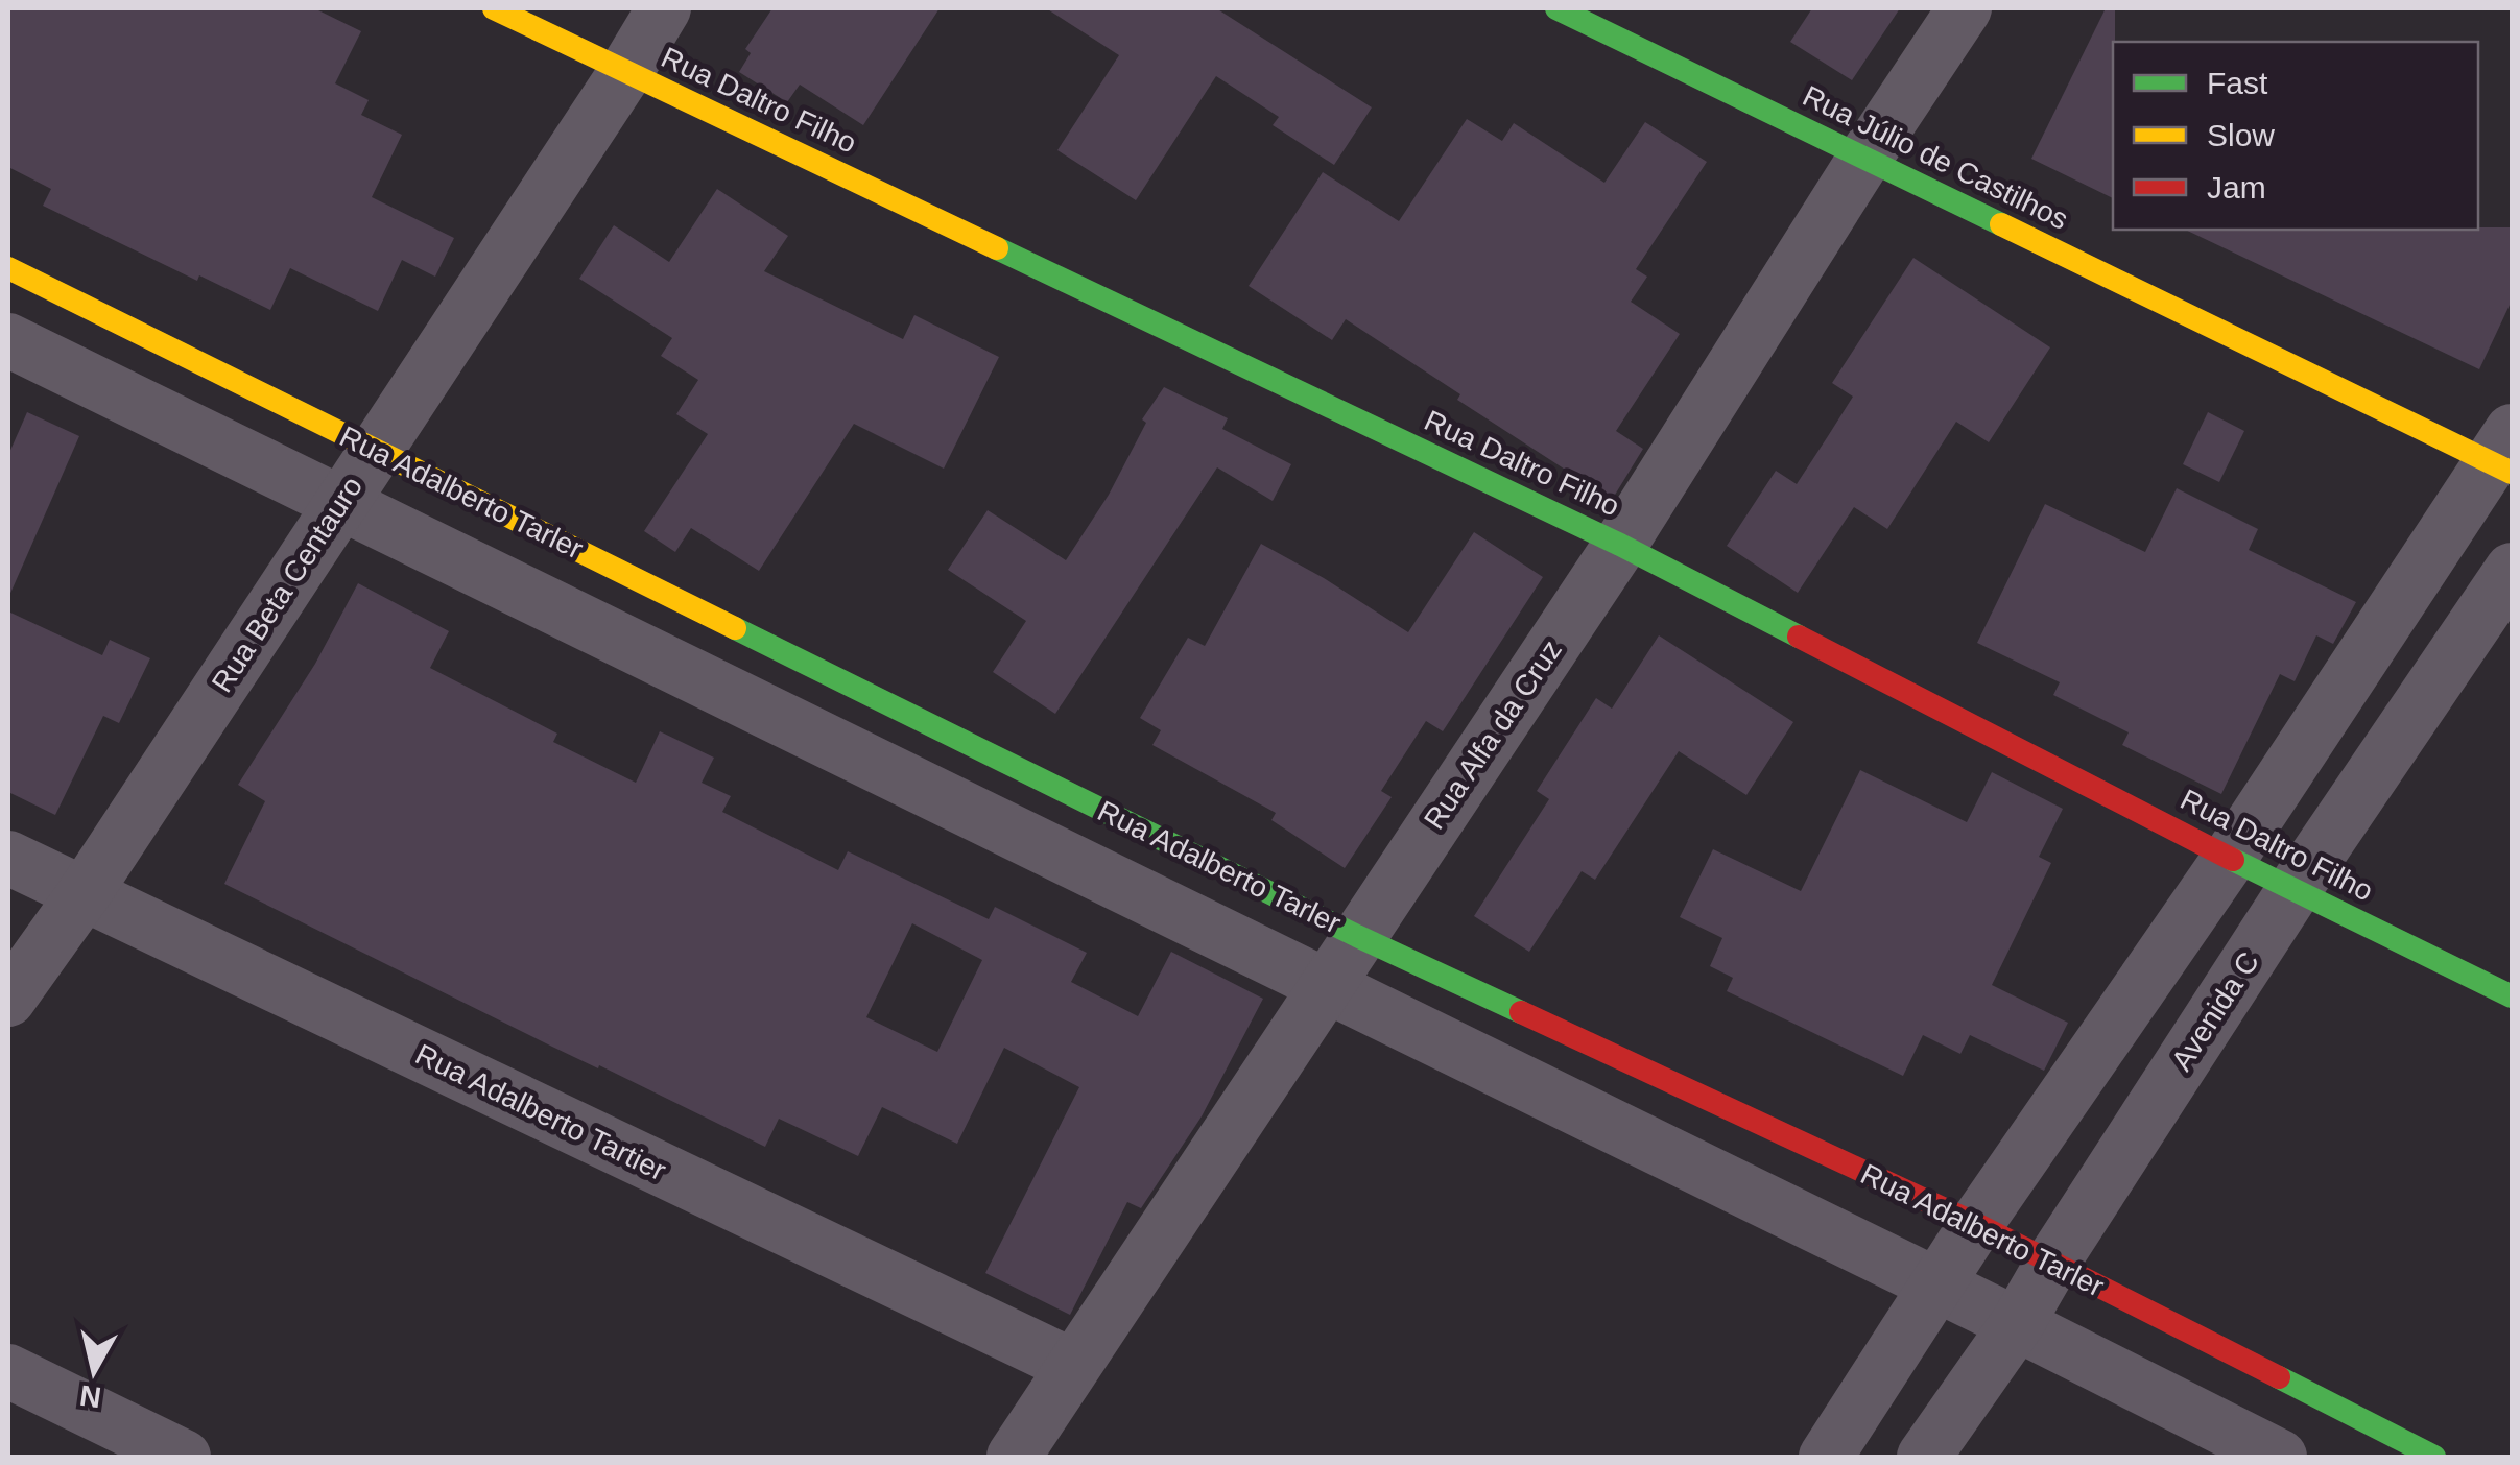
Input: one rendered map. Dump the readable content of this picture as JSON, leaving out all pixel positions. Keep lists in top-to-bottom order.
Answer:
{
  "streets": {
    "street": [
      "Rua Daltro Filho",
      "Rua Júlio de Castilhos",
      "Rua Adalberto Tarler",
      "Rua Beta Centauro",
      "Rua Alfa da Cruz",
      "Avenida C",
      "Rua Adalberto Tartier"
    ]
  },
  "crossings": [
    ["Rua Daltro Filho", "Rua Beta Centauro"],
    ["Rua Daltro Filho", "Rua Alfa da Cruz"],
    ["Rua Daltro Filho", "Avenida C"],
    ["Rua Júlio de Castilhos", "Rua Alfa da Cruz"],
    ["Rua Adalberto Tarler", "Rua Beta Centauro"],
    ["Rua Adalberto Tarler", "Rua Alfa da Cruz"],
    ["Rua Adalberto Tarler", "Avenida C"],
    ["Rua Beta Centauro", "Rua Adalberto Tartier"],
    ["Rua Alfa da Cruz", "Rua Adalberto Tartier"]
  ],
  "legend": ["Fast", "Slow", "Jam"],
  "north": "bottom"
}
